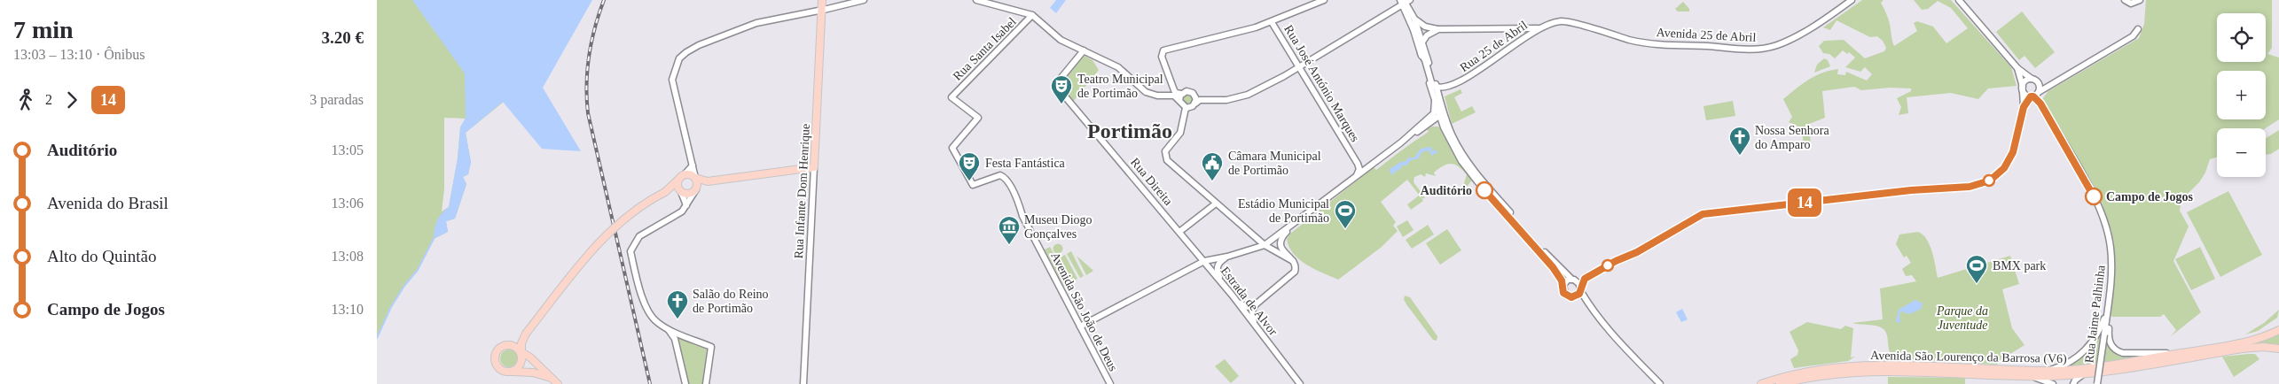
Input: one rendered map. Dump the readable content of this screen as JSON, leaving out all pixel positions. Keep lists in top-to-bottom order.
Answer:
{
  "streets": {
    "main road": ["Rua Infante Dom Henrique", "Avenida São Lourenço da Barrosa (V6)"],
    "street": [
      "Avenida 25 de Abril",
      "Rua 25 de Abril",
      "Rua Santa Isabel",
      "Rua José António Marques",
      "Rua Direita",
      "Estrada de Alvor",
      "Avenida São João de Deus",
      "Rua Jaime Palhinha"
    ]
  },
  "crossings": [
    ["Avenida 25 de Abril", "Rua 25 de Abril"],
    ["Rua Santa Isabel", "Avenida São João de Deus"],
    ["Rua Direita", "Estrada de Alvor"]
  ],
  "districts": ["Portimão"],
  "parks": ["Parque da Juventude"],
  "places": {
    "theatre": ["Teatro Municipal de Portimão", "Festa Fantástica"],
    "church": ["Nossa Senhora do Amparo", "Salão do Reino de Portimão"],
    "public building": ["Câmara Municipal de Portimão"],
    "other": ["Auditório", "Campo de Jogos"],
    "sports": ["Estádio Municipal de Portimão", "BMX park"],
    "museum": ["Museu Diogo Gonçalves"]
  },
  "lines": ["bus line 14"],
  "page": {
    "heading": ["7 min", "13:03 – 13:10 · Ônibus", "3.20 €"],
    "on_map": "14",
    "map_buttons": ["+", "−"],
    "legs": ["2", "14", "3 paradas"],
    "list": [
      {
        "name": "Auditório",
        "value": "13:05"
      },
      {
        "name": "Avenida do Brasil",
        "value": "13:06"
      },
      {
        "name": "Alto do Quintão",
        "value": "13:08"
      },
      {
        "name": "Campo de Jogos",
        "value": "13:10"
      }
    ]
  }
}
